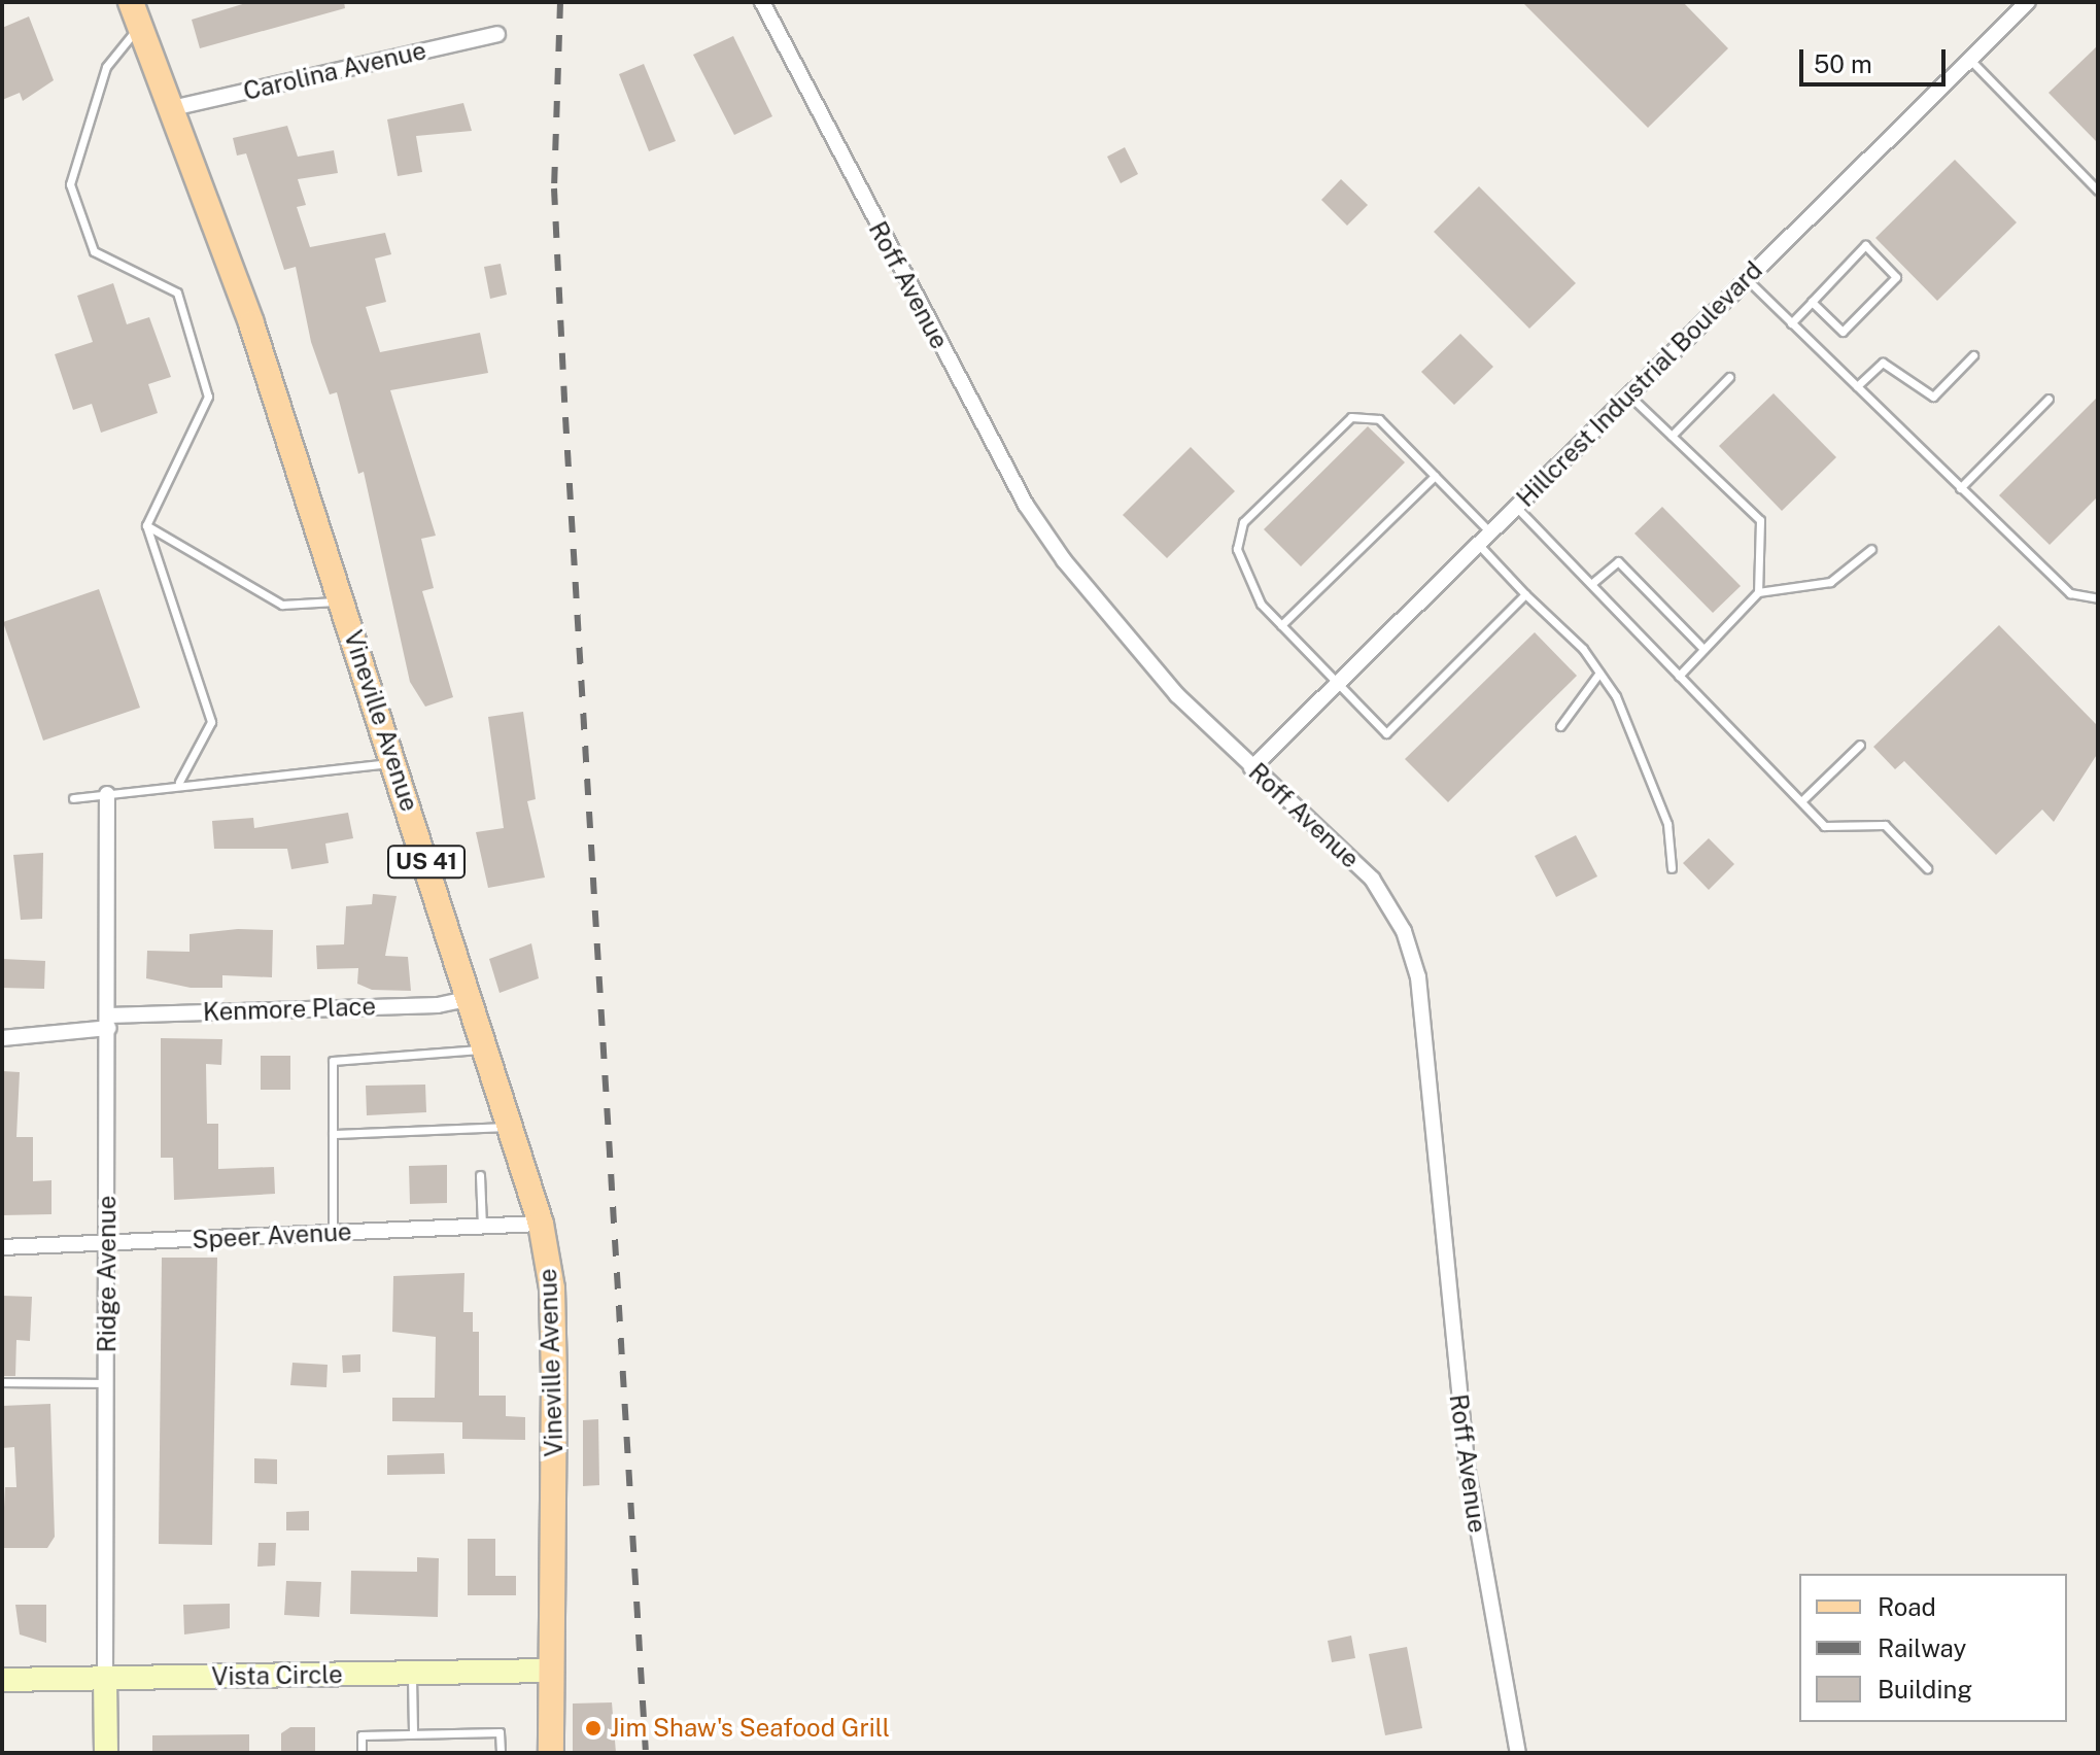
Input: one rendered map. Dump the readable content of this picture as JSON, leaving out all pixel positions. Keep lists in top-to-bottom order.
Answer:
{
  "streets": {
    "main road": ["Vineville Avenue", "US 41"],
    "street": [
      "Carolina Avenue",
      "Roff Avenue",
      "Hillcrest Industrial Boulevard",
      "Kenmore Place",
      "Speer Avenue",
      "Ridge Avenue",
      "Vista Circle"
    ]
  },
  "crossings": [
    ["Carolina Avenue", "Vineville Avenue"],
    ["Roff Avenue", "Hillcrest Industrial Boulevard"],
    ["Vineville Avenue", "Kenmore Place"],
    ["Vineville Avenue", "Speer Avenue"],
    ["Vineville Avenue", "Vista Circle"],
    ["Kenmore Place", "Ridge Avenue"],
    ["Speer Avenue", "Ridge Avenue"],
    ["Ridge Avenue", "Vista Circle"]
  ],
  "places": ["Jim Shaw's Seafood Grill"],
  "legend": ["Road", "Railway", "Building"],
  "scale_bar": "50 m"
}
